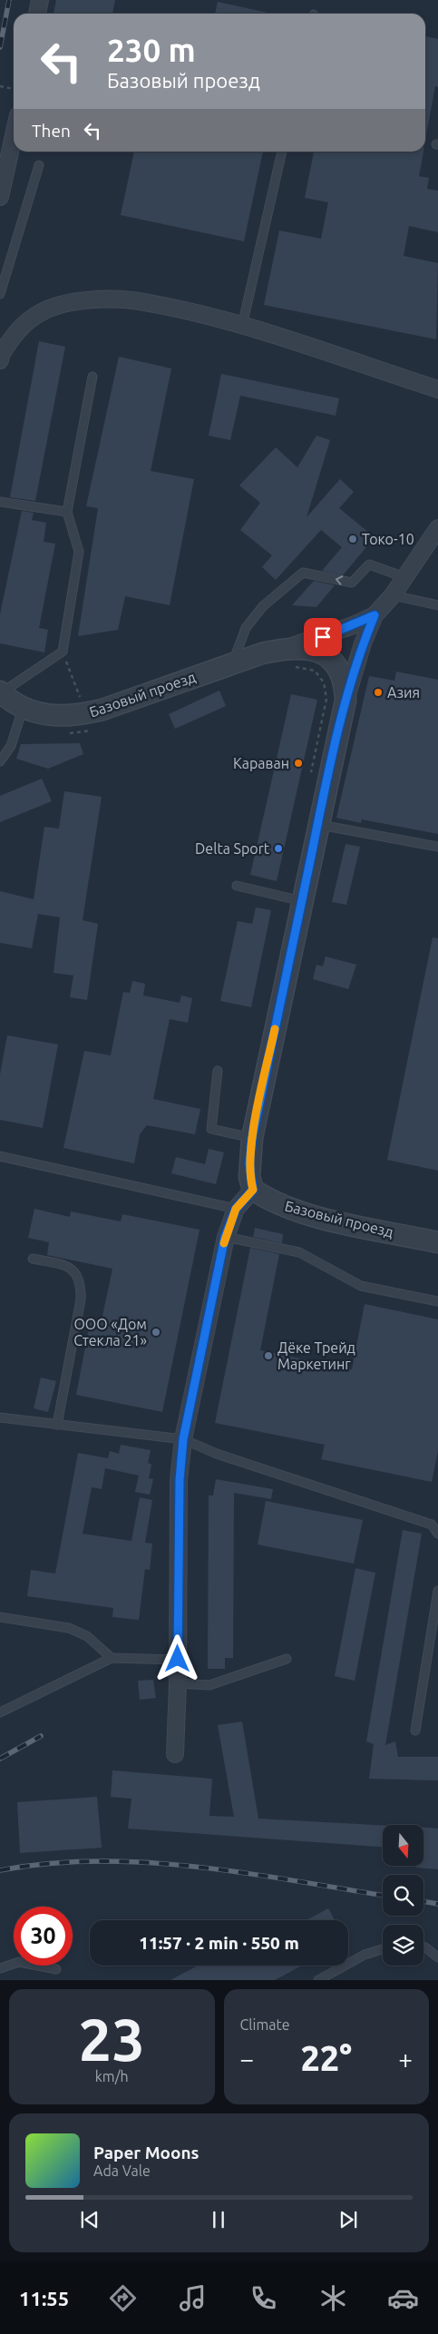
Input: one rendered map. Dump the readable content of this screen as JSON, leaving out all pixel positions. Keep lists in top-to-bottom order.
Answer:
{
  "streets": {
    "street": ["Базовый проезд"]
  },
  "places": [
    "Токо-10",
    "Азия",
    "Караван",
    "Delta Sport",
    "ООО «Дом Стекла 21»",
    "Дёке Трейд Маркетинг"
  ],
  "north": "bottom",
  "page": {
    "turn": ["230 m", "Базовый проезд"],
    "then": "Then",
    "limit": "30",
    "trip": "11:57 · 2 min · 550 m",
    "tile": [
      ["23", "km/h"],
      "Climate"
    ],
    "heat": ["−", "22°", "+"],
    "song": ["Paper Moons", "Ada Vale"],
    "tabs": "11:55"
  }
}
